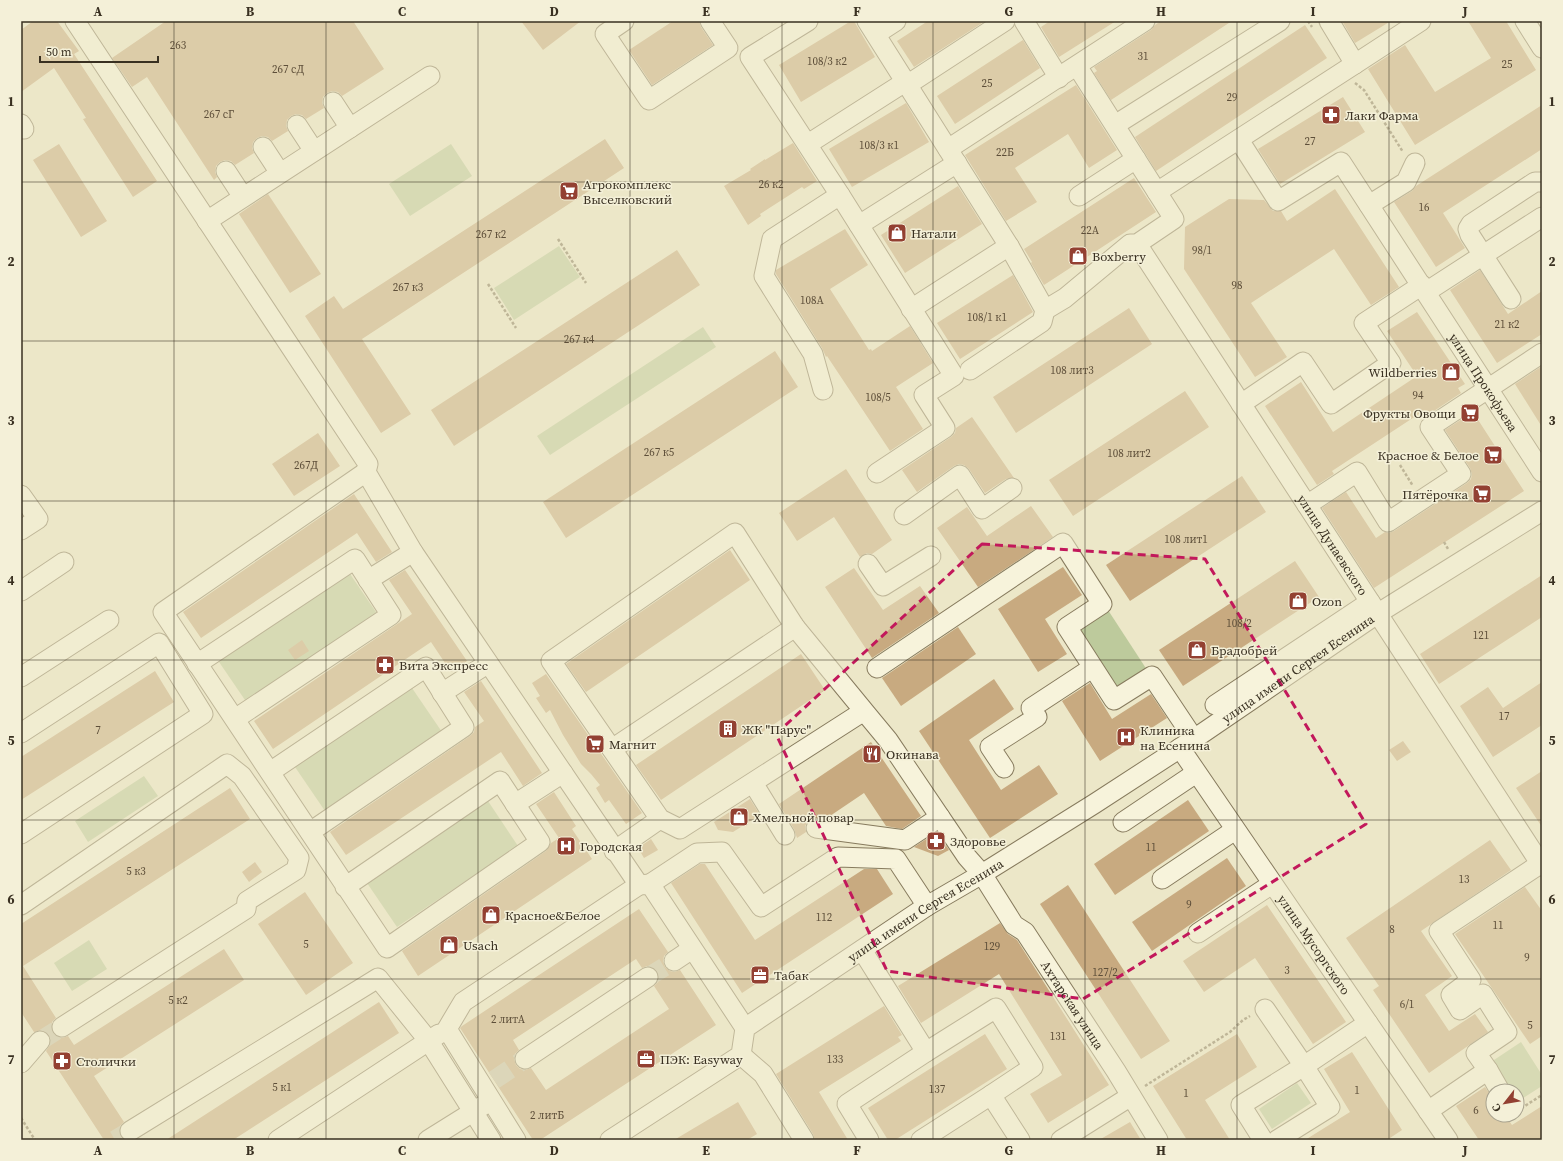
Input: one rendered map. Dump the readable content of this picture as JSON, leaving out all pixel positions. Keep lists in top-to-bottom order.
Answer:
{
  "streets": {
    "street": [
      "улица Прокофьева",
      "улица Дунаевского",
      "улица имени Сергея Есенина",
      "улица Мусоргского",
      "Ахтарская улица"
    ]
  },
  "crossings": [
    ["улица Дунаевского", "улица имени Сергея Есенина"],
    ["улица имени Сергея Есенина", "улица Мусоргского"],
    ["улица имени Сергея Есенина", "Ахтарская улица"]
  ],
  "places": {
    "pharmacy": [
      "Лаки Фарма",
      "Вита Экспресс",
      "Здоровье",
      "Столички"
    ],
    "supermarket": [
      "Агрокомплекс Выселковский",
      "Фрукты Овощи",
      "Красное & Белое",
      "Пятёрочка",
      "Магнит"
    ],
    "shop": [
      "Натали",
      "Boxberry",
      "Wildberries",
      "Ozon",
      "Брадобрей",
      "Хмельной повар",
      "Красное&Белое",
      "Usach"
    ],
    "building": ["ЖК \"Парус\""],
    "hospital": ["Клиника на Есенина", "Городская"],
    "restaurant": ["Окинава"],
    "office": ["Табак", "ПЭК: Easyway"]
  },
  "house_numbers": [
    "263",
    "31",
    "108/3 к2",
    "25",
    "267 сД",
    "25",
    "29",
    "267 сГ",
    "27",
    "108/3 к1",
    "22Б",
    "26 к2",
    "16",
    "22А",
    "267 к2",
    "98/1",
    "98",
    "267 к3",
    "108А",
    "108/1 к1",
    "21 к2",
    "267 к4",
    "108 лит3",
    "94",
    "108/5",
    "267 к5",
    "108 лит2",
    "267Д",
    "108 лит1",
    "108/2",
    "121",
    "17",
    "7",
    "11",
    "5 к3",
    "13",
    "9",
    "112",
    "11",
    "8",
    "5",
    "129",
    "9",
    "3",
    "127/2",
    "5 к2",
    "6/1",
    "2 литА",
    "5",
    "131",
    "133",
    "5 к1",
    "137",
    "1",
    "1",
    "6",
    "2 литБ"
  ],
  "scale_bar": "50 m",
  "north": "bottom left",
  "grid": {
    "columns": [
      "A",
      "B",
      "C",
      "D",
      "E",
      "F",
      "G",
      "H",
      "I",
      "J"
    ],
    "rows": [
      "1",
      "2",
      "3",
      "4",
      "5",
      "6",
      "7"
    ]
  }
}
